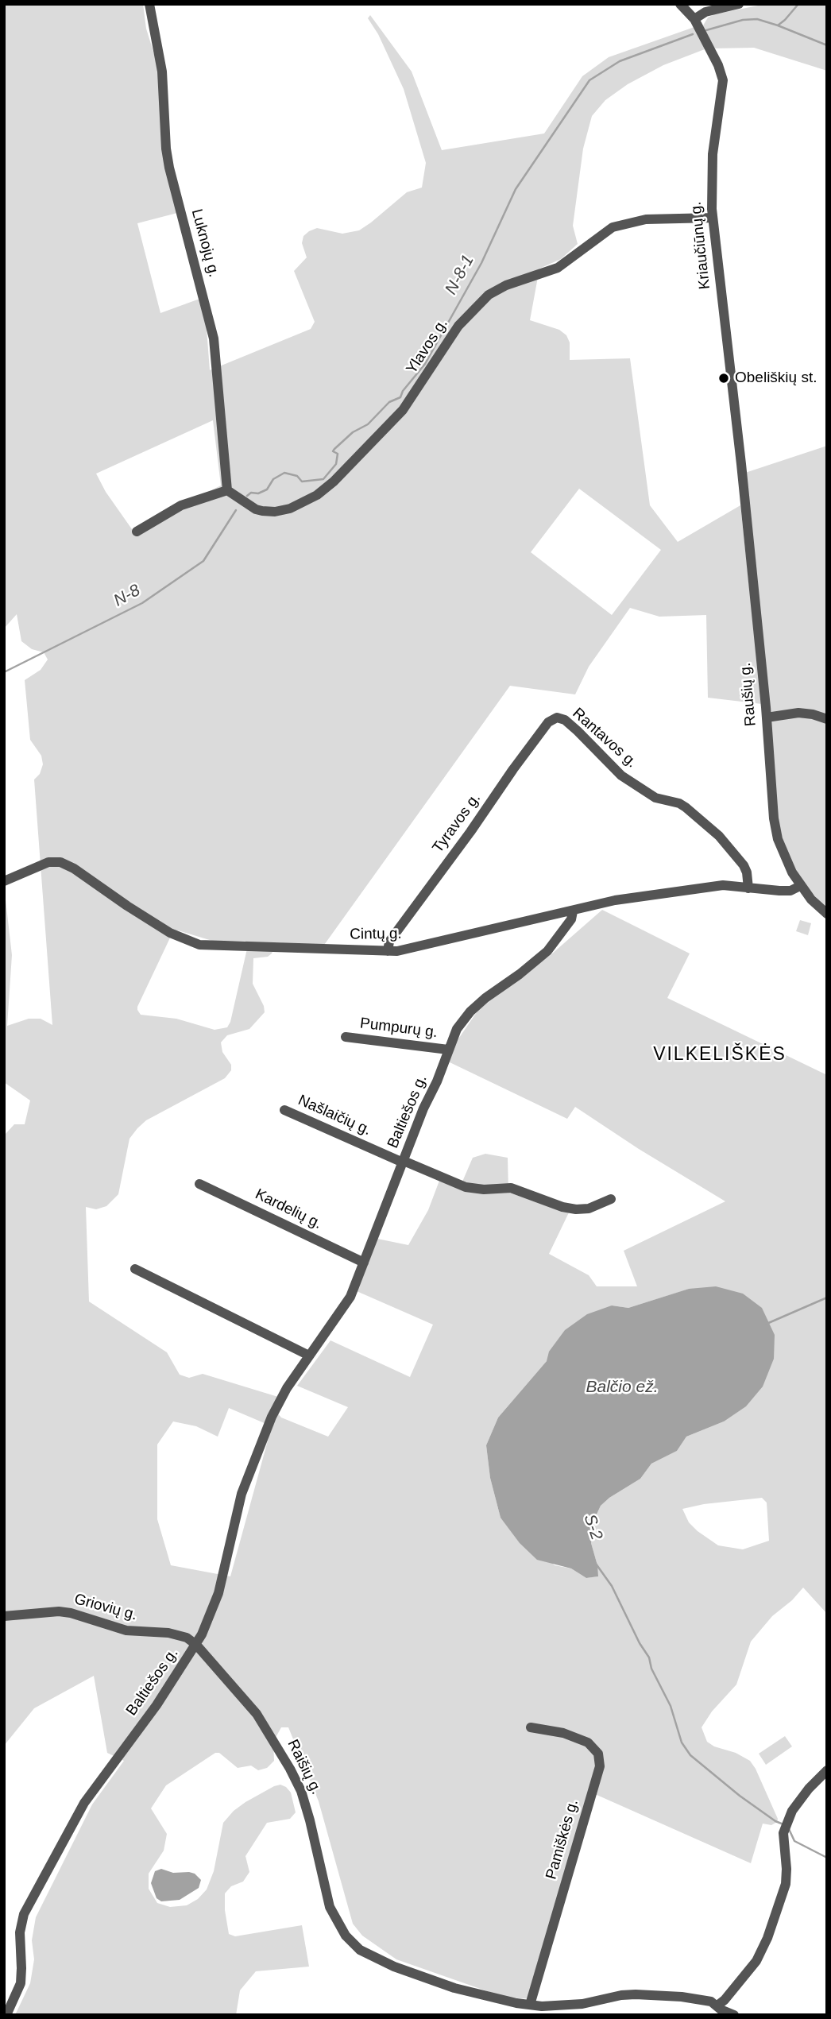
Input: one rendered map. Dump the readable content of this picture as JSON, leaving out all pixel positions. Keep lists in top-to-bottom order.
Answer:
{
  "streets": {
    "street": [
      "Luknojų g.",
      "Kriaučiūnų g.",
      "Ylavos g.",
      "Raušių g.",
      "Rantavos g.",
      "Tyravos g.",
      "Cintų g.",
      "Pumpurų g.",
      "Baltiešos g.",
      "Našlaičių g.",
      "Kardelių g.",
      "Griovių g.",
      "Raišių g.",
      "Pamiškės g."
    ]
  },
  "crossings": [
    ["Luknojų g.", "Ylavos g."],
    ["Kriaučiūnų g.", "Ylavos g."],
    ["Kriaučiūnų g.", "Raušių g."],
    ["Raušių g.", "Cintų g."],
    ["Rantavos g.", "Tyravos g."],
    ["Rantavos g.", "Cintų g."],
    ["Tyravos g.", "Cintų g."],
    ["Cintų g.", "Baltiešos g."],
    ["Pumpurų g.", "Baltiešos g."],
    ["Baltiešos g.", "Našlaičių g."],
    ["Baltiešos g.", "Kardelių g."],
    ["Baltiešos g.", "Griovių g."],
    ["Baltiešos g.", "Raišių g."],
    ["Griovių g.", "Raišių g."],
    ["Raišių g.", "Pamiškės g."]
  ],
  "districts": ["VILKELIŠKĖS"],
  "water": [
    "N-8-1",
    "N-8",
    "Balčio ež.",
    "S-2"
  ],
  "places": ["Obeliškių st."]
}
